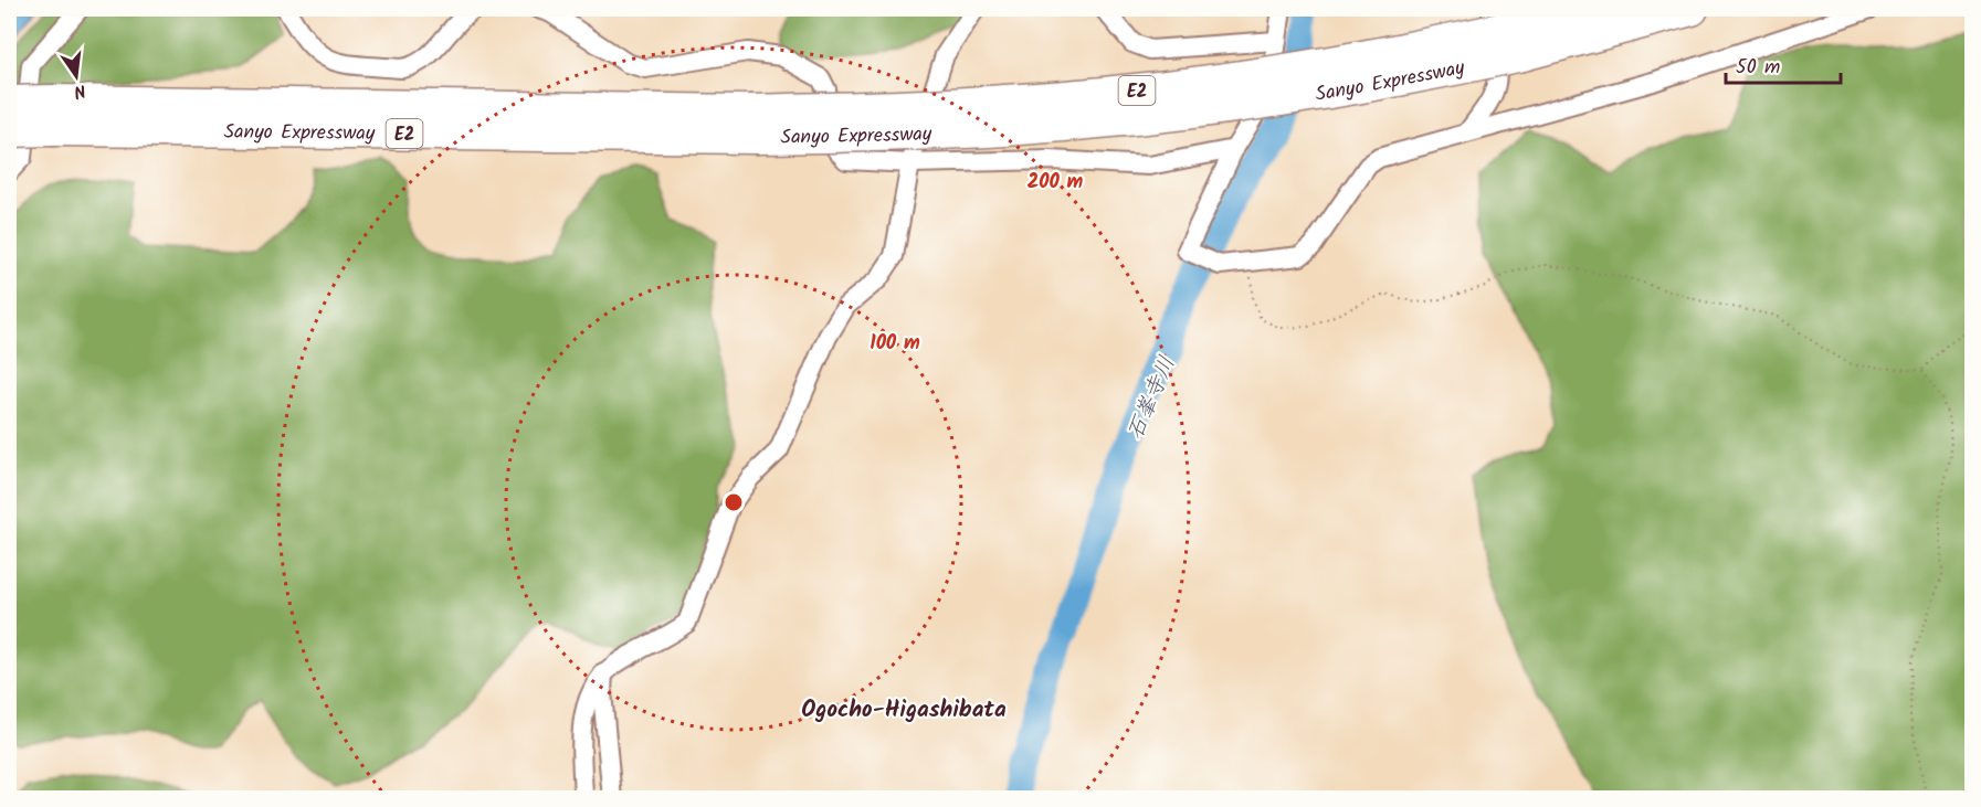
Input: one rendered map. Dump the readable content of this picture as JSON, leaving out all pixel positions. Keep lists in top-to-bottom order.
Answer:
{
  "streets": {
    "highway": ["Sanyo Expressway", "E2"]
  },
  "districts": ["Ogocho-Higashibata"],
  "water": ["石峯寺川"],
  "scale_bar": "50 m",
  "north": "bottom",
  "rings": ["200 m", "100 m"]
}
